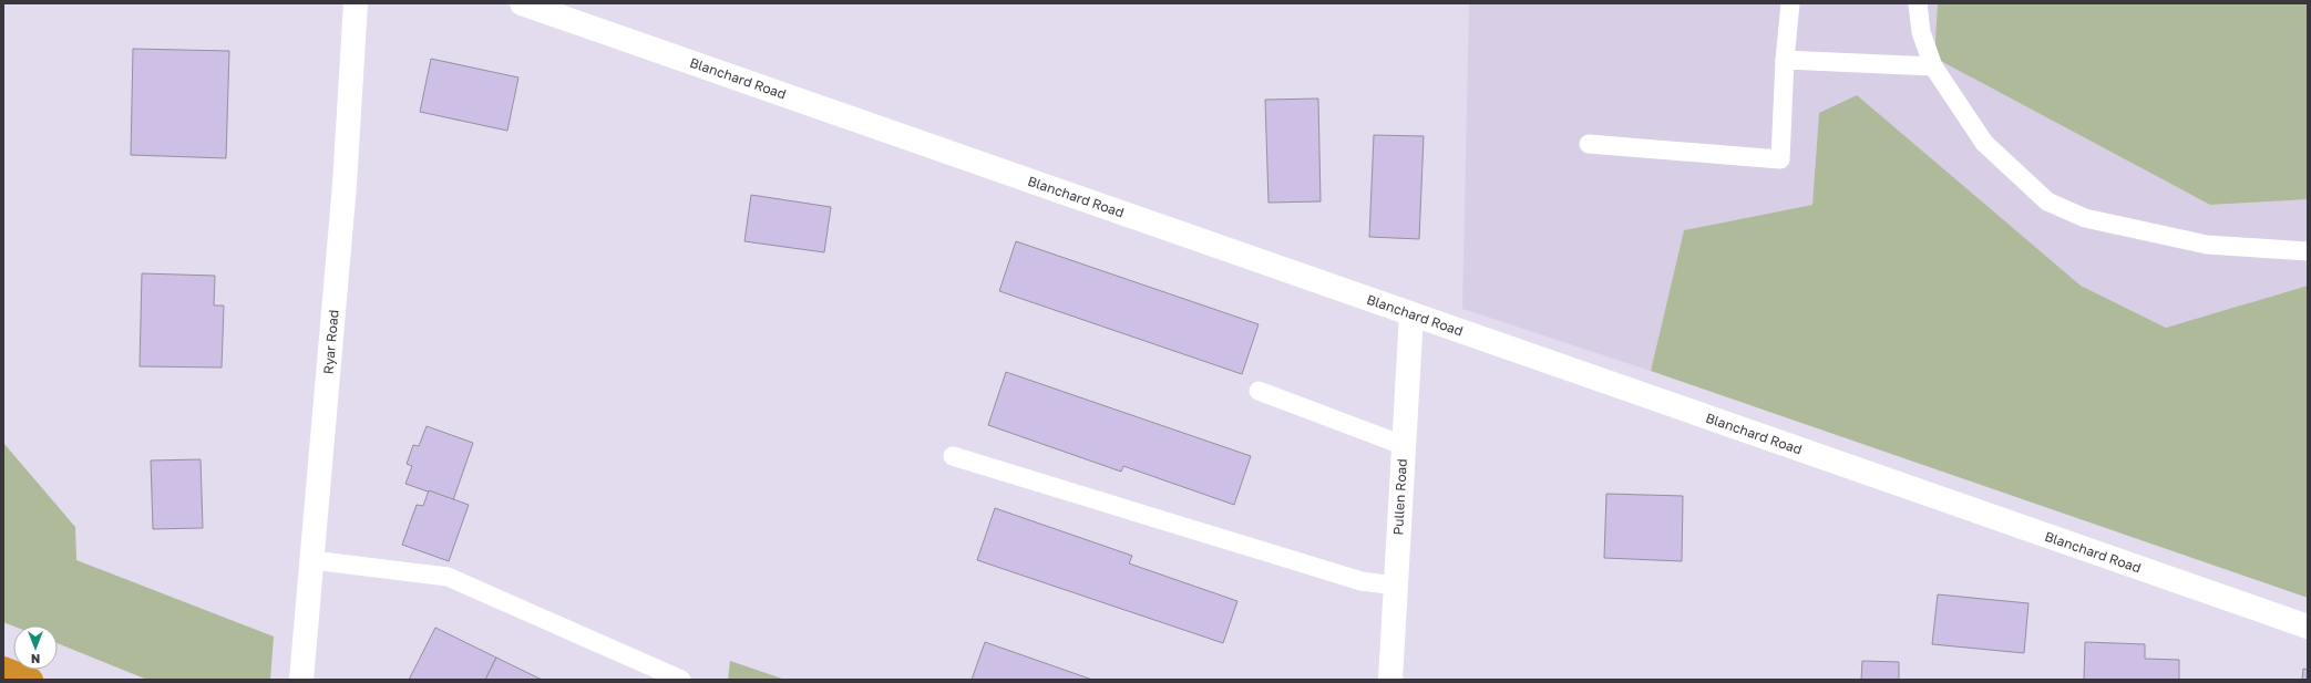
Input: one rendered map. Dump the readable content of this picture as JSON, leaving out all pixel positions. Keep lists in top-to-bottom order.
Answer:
{
  "streets": {
    "street": ["Blanchard Road", "Ryar Road", "Pullen Road"]
  },
  "crossings": [
    ["Blanchard Road", "Pullen Road"]
  ],
  "north": "bottom"
}
